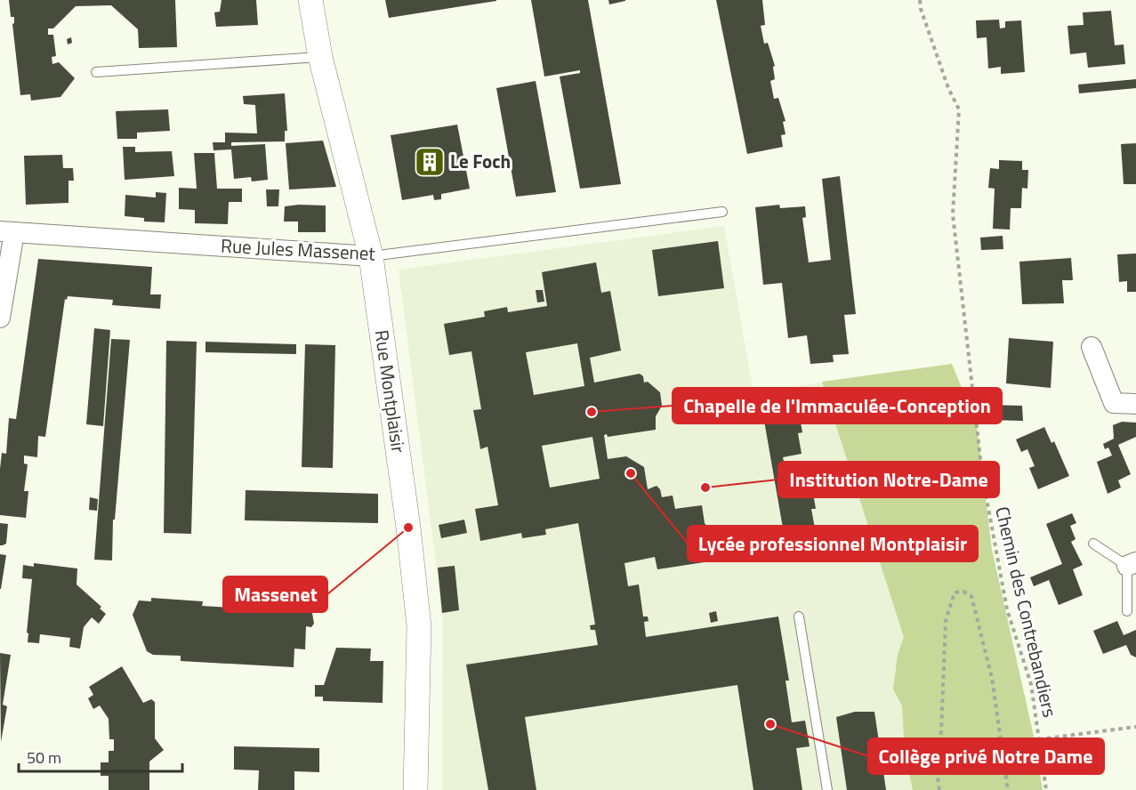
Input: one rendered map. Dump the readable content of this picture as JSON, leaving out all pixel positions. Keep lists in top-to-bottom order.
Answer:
{
  "streets": {
    "street": ["Rue Jules Massenet", "Rue Montplaisir"],
    "path": ["Chemin des Contrebandiers"]
  },
  "crossings": [
    ["Rue Jules Massenet", "Rue Montplaisir"]
  ],
  "places": {
    "building": ["Le Foch"],
    "other": [
      "Chapelle de l'Immaculée-Conception",
      "Lycée professionnel Montplaisir",
      "Institution Notre-Dame",
      "Massenet",
      "Collège privé Notre Dame"
    ]
  },
  "scale_bar": "50 m"
}
